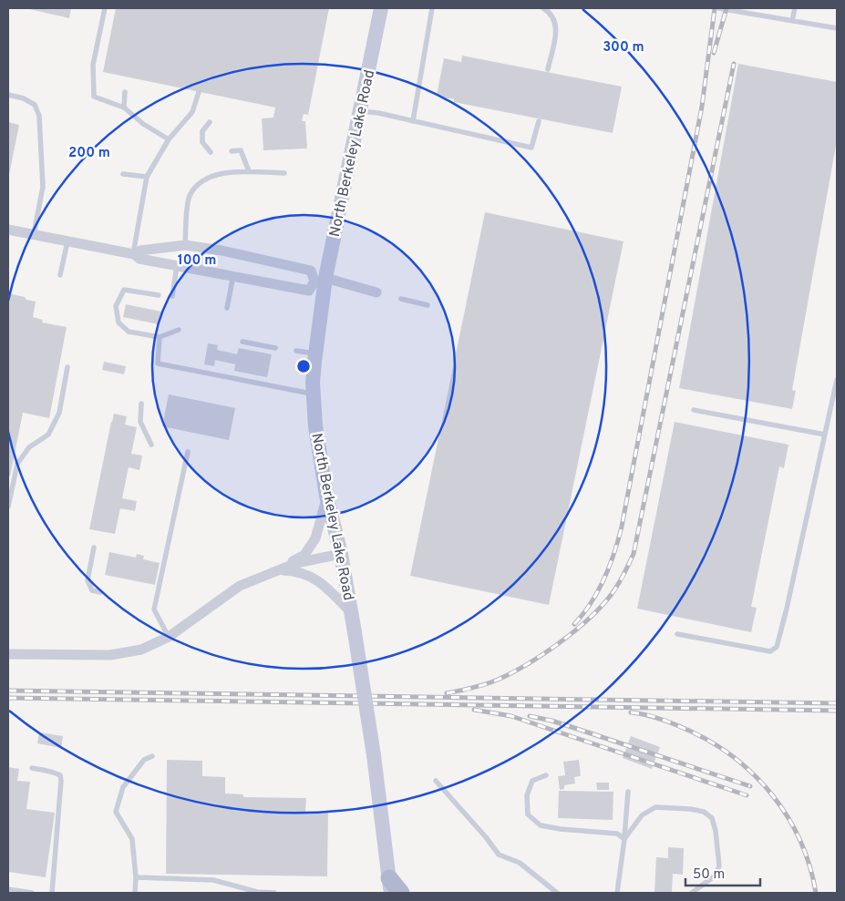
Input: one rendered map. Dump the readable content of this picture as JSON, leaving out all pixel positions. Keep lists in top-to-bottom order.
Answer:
{
  "streets": {
    "street": ["North Berkeley Lake Road"]
  },
  "scale_bar": "50 m",
  "rings": ["300 m", "200 m", "100 m"]
}
